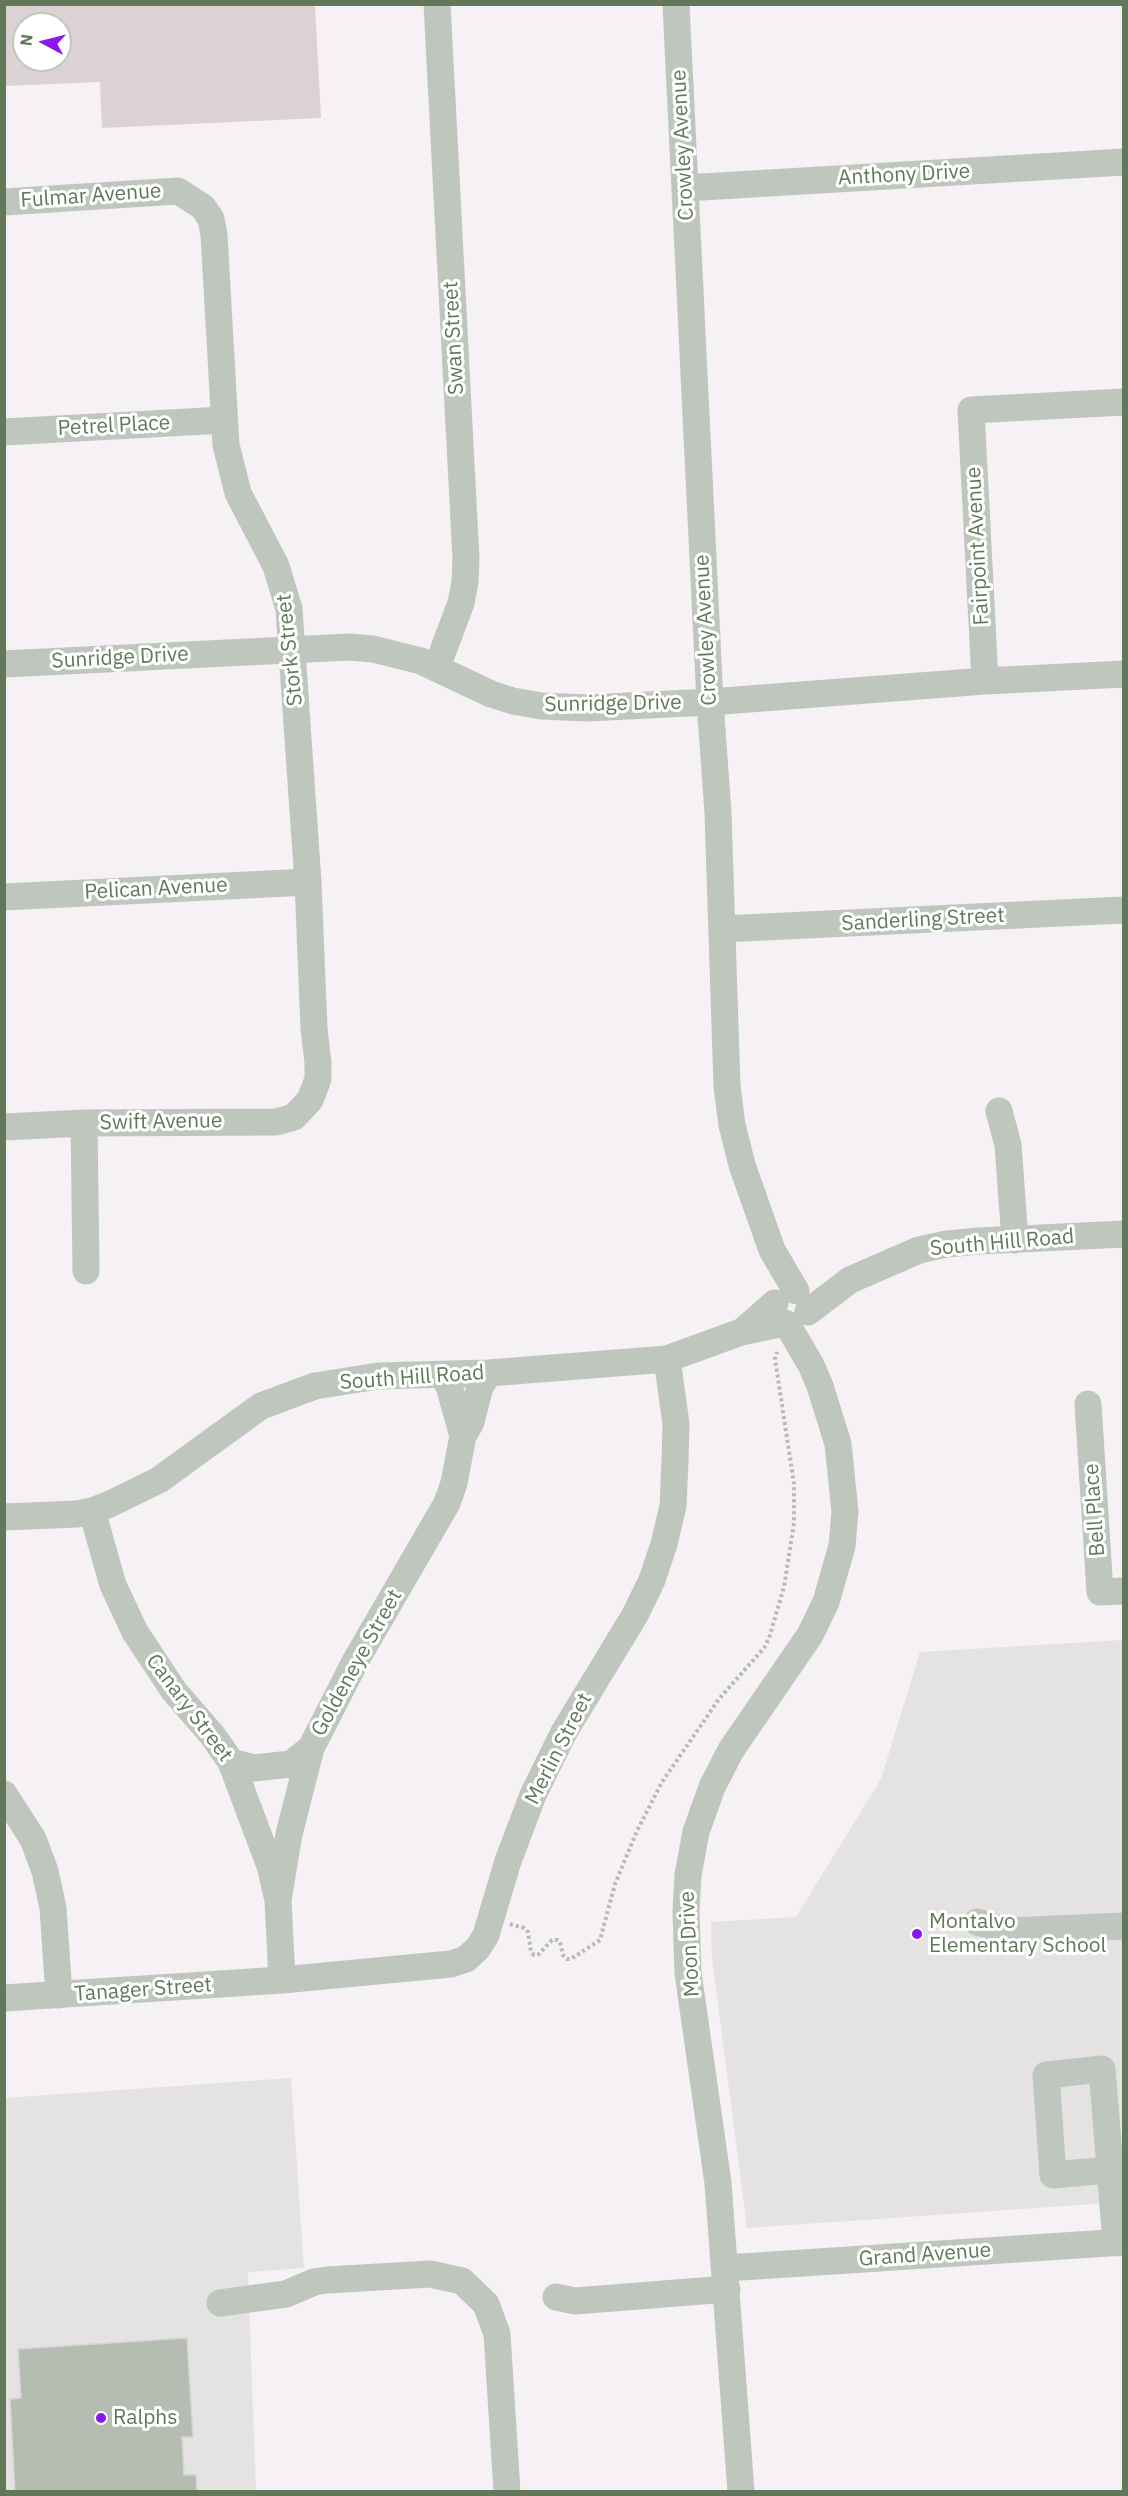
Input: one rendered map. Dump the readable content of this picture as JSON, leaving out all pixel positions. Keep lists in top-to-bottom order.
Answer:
{
  "streets": {
    "street": [
      "Crowley Avenue",
      "Anthony Drive",
      "Fulmar Avenue",
      "Swan Street",
      "Petrel Place",
      "Fairpoint Avenue",
      "Stork Street",
      "Sunridge Drive",
      "Pelican Avenue",
      "Sanderling Street",
      "Swift Avenue",
      "South Hill Road",
      "Bell Place",
      "Goldeneye Street",
      "Canary Street",
      "Merlin Street",
      "Moon Drive",
      "Tanager Street",
      "Grand Avenue"
    ]
  },
  "crossings": [
    ["Crowley Avenue", "Anthony Drive"],
    ["Crowley Avenue", "Sunridge Drive"],
    ["Crowley Avenue", "Sanderling Street"],
    ["Crowley Avenue", "South Hill Road"],
    ["Crowley Avenue", "Moon Drive"],
    ["Fulmar Avenue", "Stork Street"],
    ["Swan Street", "Sunridge Drive"],
    ["Petrel Place", "Stork Street"],
    ["Fairpoint Avenue", "Sunridge Drive"],
    ["Stork Street", "Sunridge Drive"],
    ["Stork Street", "Pelican Avenue"],
    ["Stork Street", "Swift Avenue"],
    ["South Hill Road", "Goldeneye Street"],
    ["South Hill Road", "Canary Street"],
    ["South Hill Road", "Merlin Street"],
    ["South Hill Road", "Moon Drive"],
    ["Goldeneye Street", "Canary Street"],
    ["Canary Street", "Merlin Street"],
    ["Canary Street", "Tanager Street"],
    ["Merlin Street", "Tanager Street"],
    ["Moon Drive", "Grand Avenue"]
  ],
  "places": ["Montalvo Elementary School", "Ralphs"],
  "north": "left"
}
